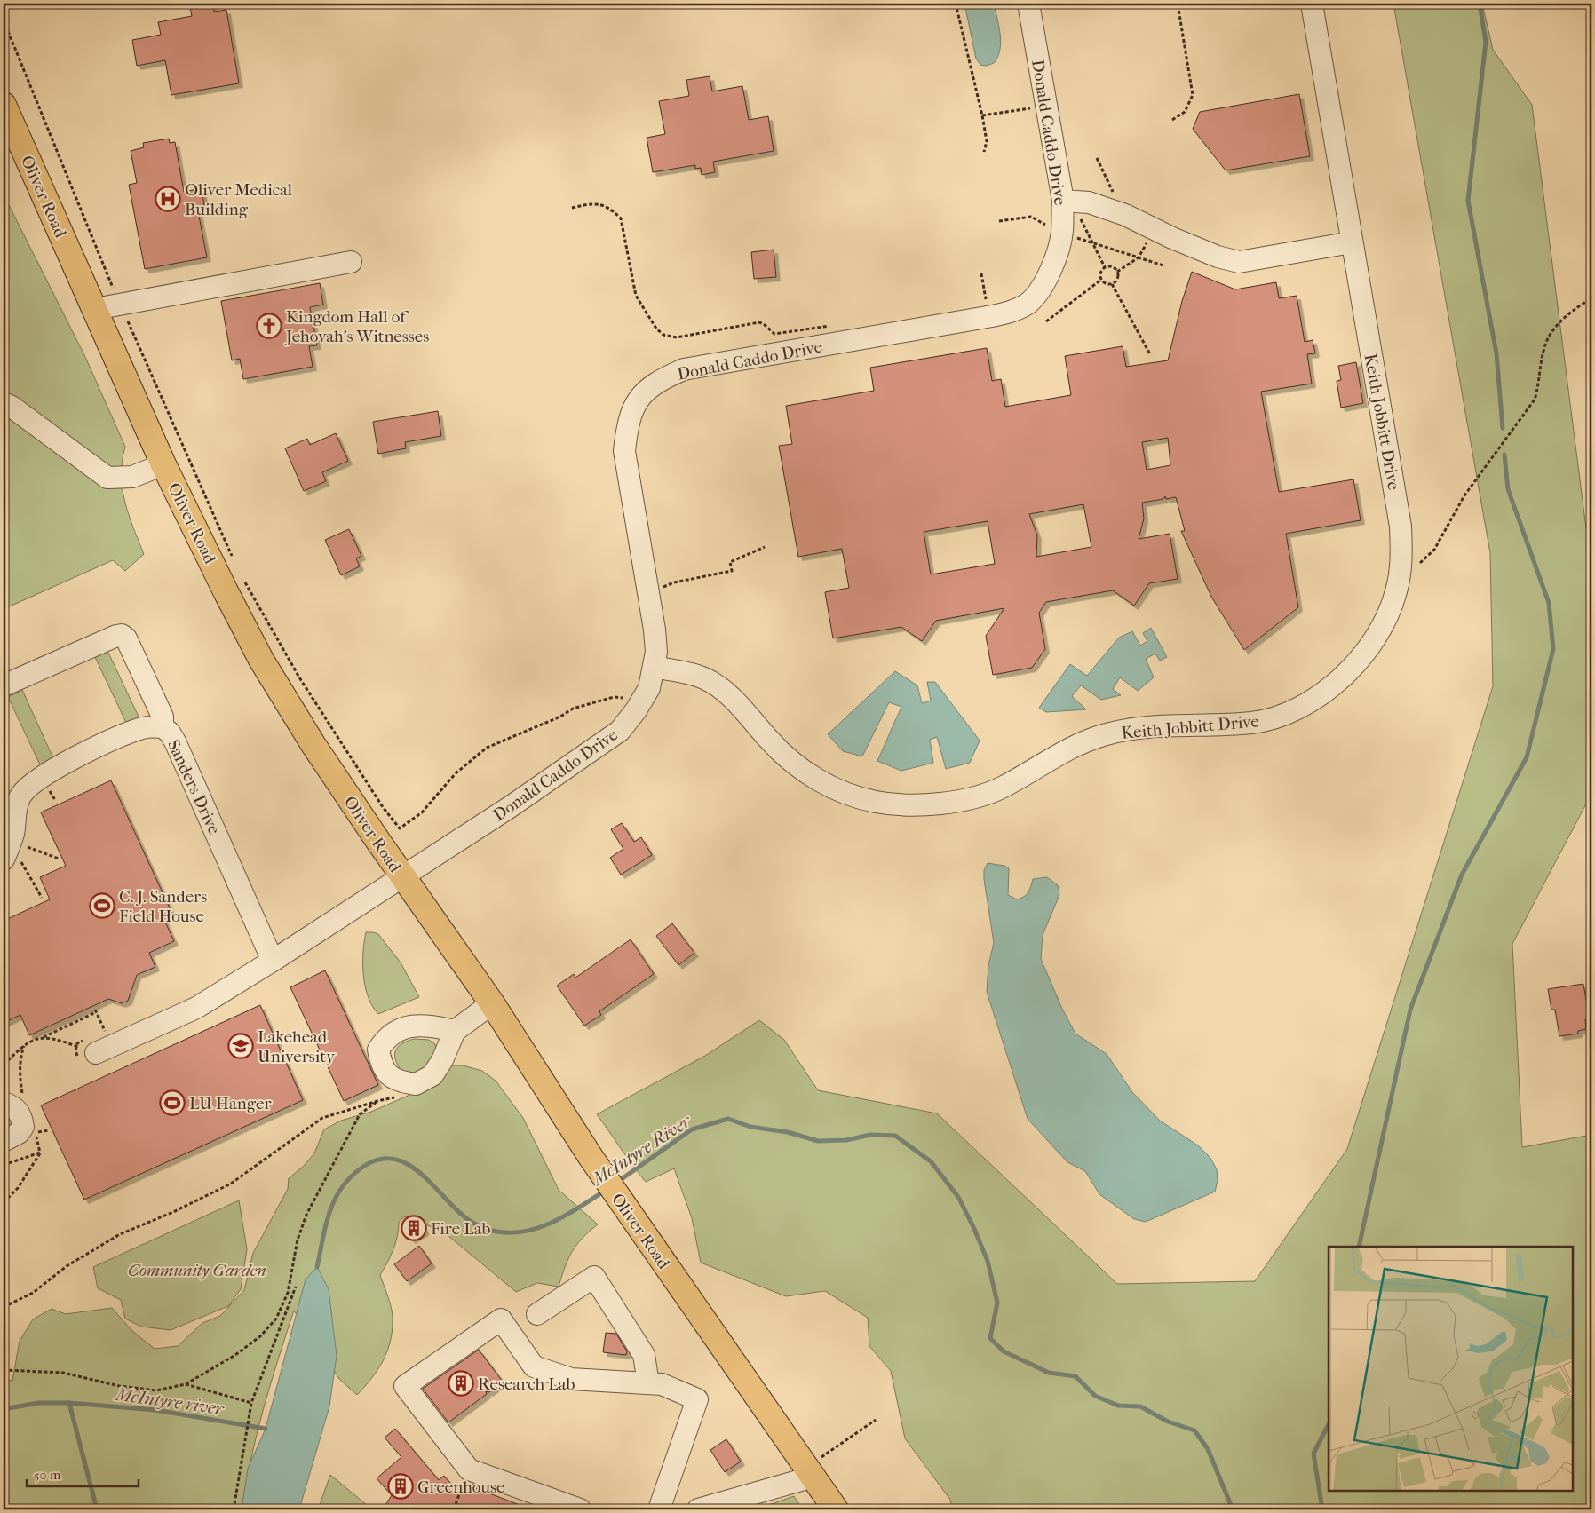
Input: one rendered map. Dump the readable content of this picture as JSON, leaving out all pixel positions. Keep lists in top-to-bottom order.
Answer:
{
  "streets": {
    "main road": ["Oliver Road"],
    "street": ["Donald Caddo Drive", "Keith Jobbitt Drive", "Sanders Drive"]
  },
  "crossings": [
    ["Donald Caddo Drive", "Oliver Road"],
    ["Donald Caddo Drive", "Keith Jobbitt Drive"]
  ],
  "water": ["McIntyre River", "McIntyre river"],
  "parks": ["Community Garden"],
  "places": {
    "hospital": ["Oliver Medical Building"],
    "church": ["Kingdom Hall of Jehovah's Witnesses"],
    "sports": ["C. J. Sanders Field House", "LU Hanger"],
    "school or university": ["Lakehead University"],
    "building": ["Fire Lab", "Research Lab", "Greenhouse"]
  },
  "scale_bar": "50 m"
}
